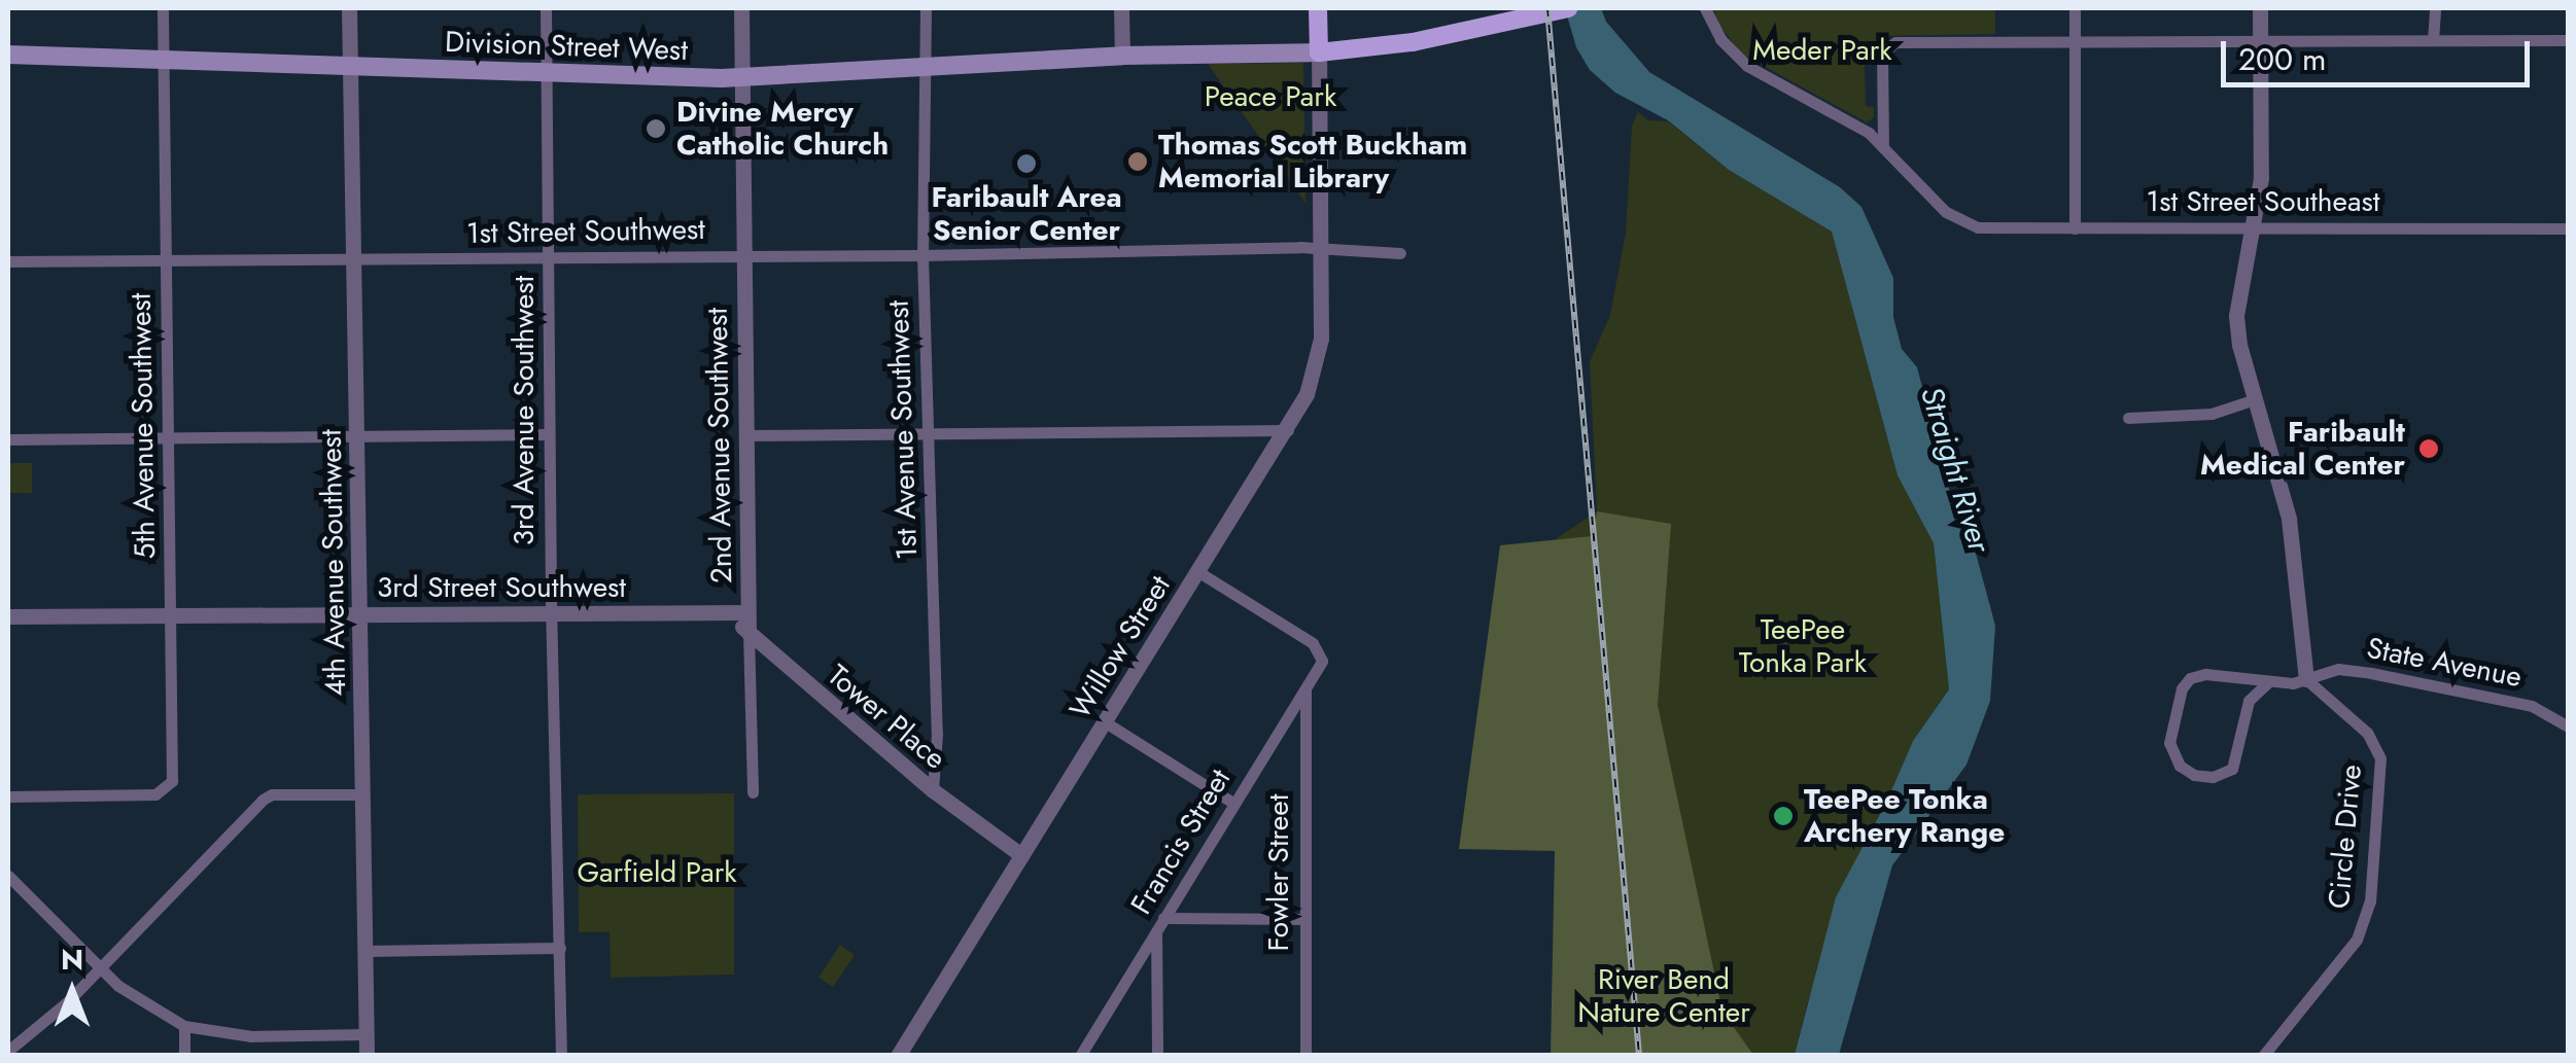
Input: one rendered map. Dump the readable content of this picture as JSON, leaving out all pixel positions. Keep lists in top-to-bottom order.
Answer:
{
  "streets": {
    "main road": ["Division Street West"],
    "street": [
      "1st Street Southeast",
      "1st Street Southwest",
      "3rd Avenue Southwest",
      "5th Avenue Southwest",
      "1st Avenue Southwest",
      "2nd Avenue Southwest",
      "4th Avenue Southwest",
      "3rd Street Southwest",
      "Willow Street",
      "State Avenue",
      "Tower Place",
      "Circle Drive",
      "Francis Street",
      "Fowler Street"
    ]
  },
  "crossings": [
    ["Division Street West", "3rd Avenue Southwest"],
    ["Division Street West", "5th Avenue Southwest"],
    ["Division Street West", "1st Avenue Southwest"],
    ["Division Street West", "4th Avenue Southwest"],
    ["Division Street West", "Willow Street"],
    ["1st Street Southwest", "3rd Avenue Southwest"],
    ["1st Street Southwest", "5th Avenue Southwest"],
    ["1st Street Southwest", "1st Avenue Southwest"],
    ["1st Street Southwest", "2nd Avenue Southwest"],
    ["1st Street Southwest", "4th Avenue Southwest"],
    ["1st Street Southwest", "Willow Street"],
    ["3rd Avenue Southwest", "3rd Street Southwest"],
    ["5th Avenue Southwest", "3rd Street Southwest"],
    ["1st Avenue Southwest", "Tower Place"],
    ["2nd Avenue Southwest", "3rd Street Southwest"],
    ["2nd Avenue Southwest", "Tower Place"],
    ["4th Avenue Southwest", "3rd Street Southwest"],
    ["3rd Street Southwest", "Tower Place"],
    ["Willow Street", "Tower Place"],
    ["Willow Street", "Francis Street"],
    ["State Avenue", "Circle Drive"],
    ["Francis Street", "Fowler Street"]
  ],
  "water": ["Straight River"],
  "parks": [
    "Meder Park",
    "Peace Park",
    "TeePee Tonka Park",
    "Garfield Park",
    "River Bend Nature Center"
  ],
  "places": [
    "Divine Mercy Catholic Church",
    "Thomas Scott Buckham Memorial Library",
    "Faribault Area Senior Center",
    "Faribault Medical Center",
    "TeePee Tonka Archery Range"
  ],
  "scale_bar": "200 m",
  "north": "top"
}
